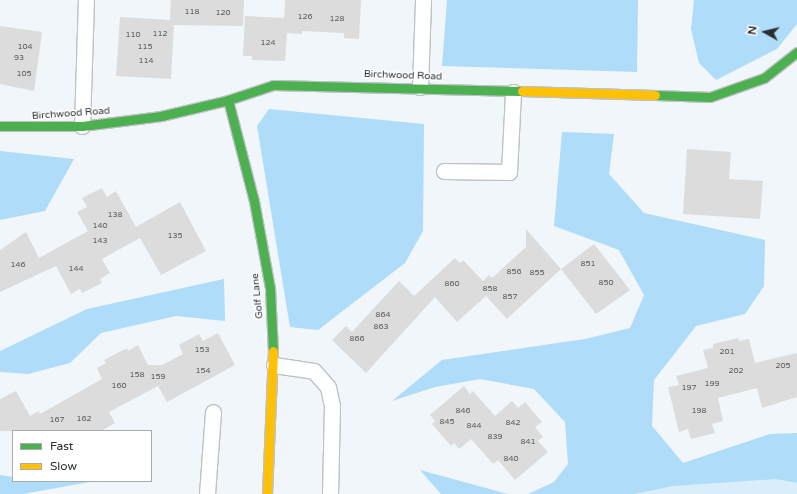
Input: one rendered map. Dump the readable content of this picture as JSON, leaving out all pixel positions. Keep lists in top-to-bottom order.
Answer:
{
  "streets": {
    "street": ["Birchwood Road", "Golf Lane"]
  },
  "crossings": [
    ["Birchwood Road", "Golf Lane"]
  ],
  "house_numbers": [
    "118",
    "120",
    "126",
    "128",
    "112",
    "110",
    "124",
    "104",
    "115",
    "93",
    "114",
    "105",
    "138",
    "140",
    "135",
    "143",
    "851",
    "146",
    "144",
    "856",
    "855",
    "850",
    "860",
    "858",
    "857",
    "864",
    "863",
    "866",
    "153",
    "201",
    "205",
    "154",
    "202",
    "158",
    "159",
    "199",
    "160",
    "197",
    "846",
    "198",
    "162",
    "167",
    "845",
    "842",
    "844",
    "839",
    "841",
    "840"
  ],
  "legend": ["Fast", "Slow"],
  "north": "left"
}
